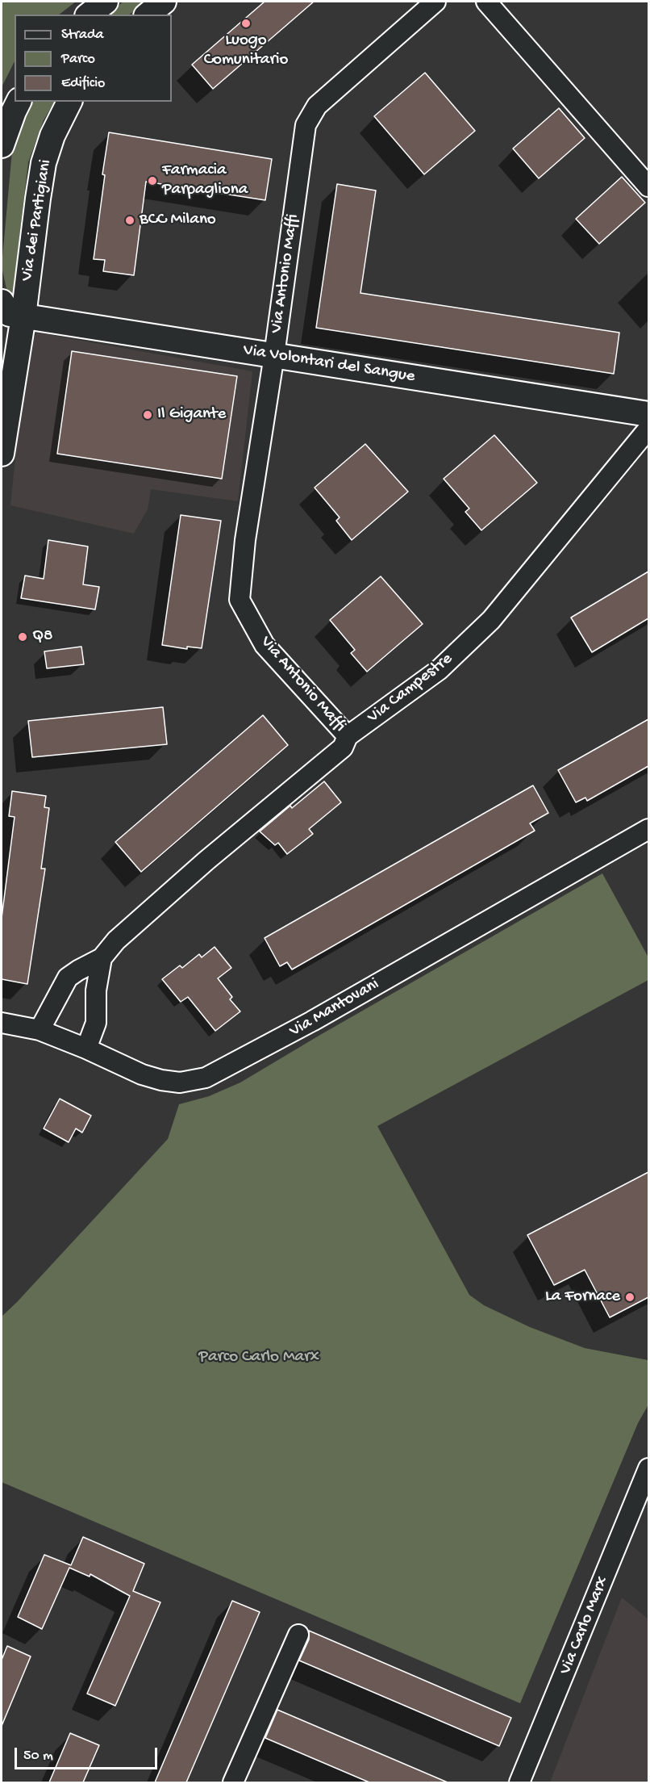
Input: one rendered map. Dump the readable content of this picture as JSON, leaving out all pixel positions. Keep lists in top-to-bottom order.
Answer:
{
  "streets": {
    "street": [
      "Via dei Partigiani",
      "Via Antonio Maffi",
      "Via Volontari del Sangue",
      "Via Campestre",
      "Via Mantovani",
      "Via Carlo Marx"
    ]
  },
  "crossings": [
    ["Via dei Partigiani", "Via Volontari del Sangue"],
    ["Via Antonio Maffi", "Via Volontari del Sangue"],
    ["Via Antonio Maffi", "Via Campestre"],
    ["Via Campestre", "Via Mantovani"]
  ],
  "parks": ["Parco Carlo Marx"],
  "places": [
    "Luogo Comunitario",
    "Farmacia Parpagliona",
    "BCC Milano",
    "Il Gigante",
    "Q8",
    "La Fornace"
  ],
  "legend": ["Strada", "Parco", "Edificio"],
  "scale_bar": "50 m"
}
